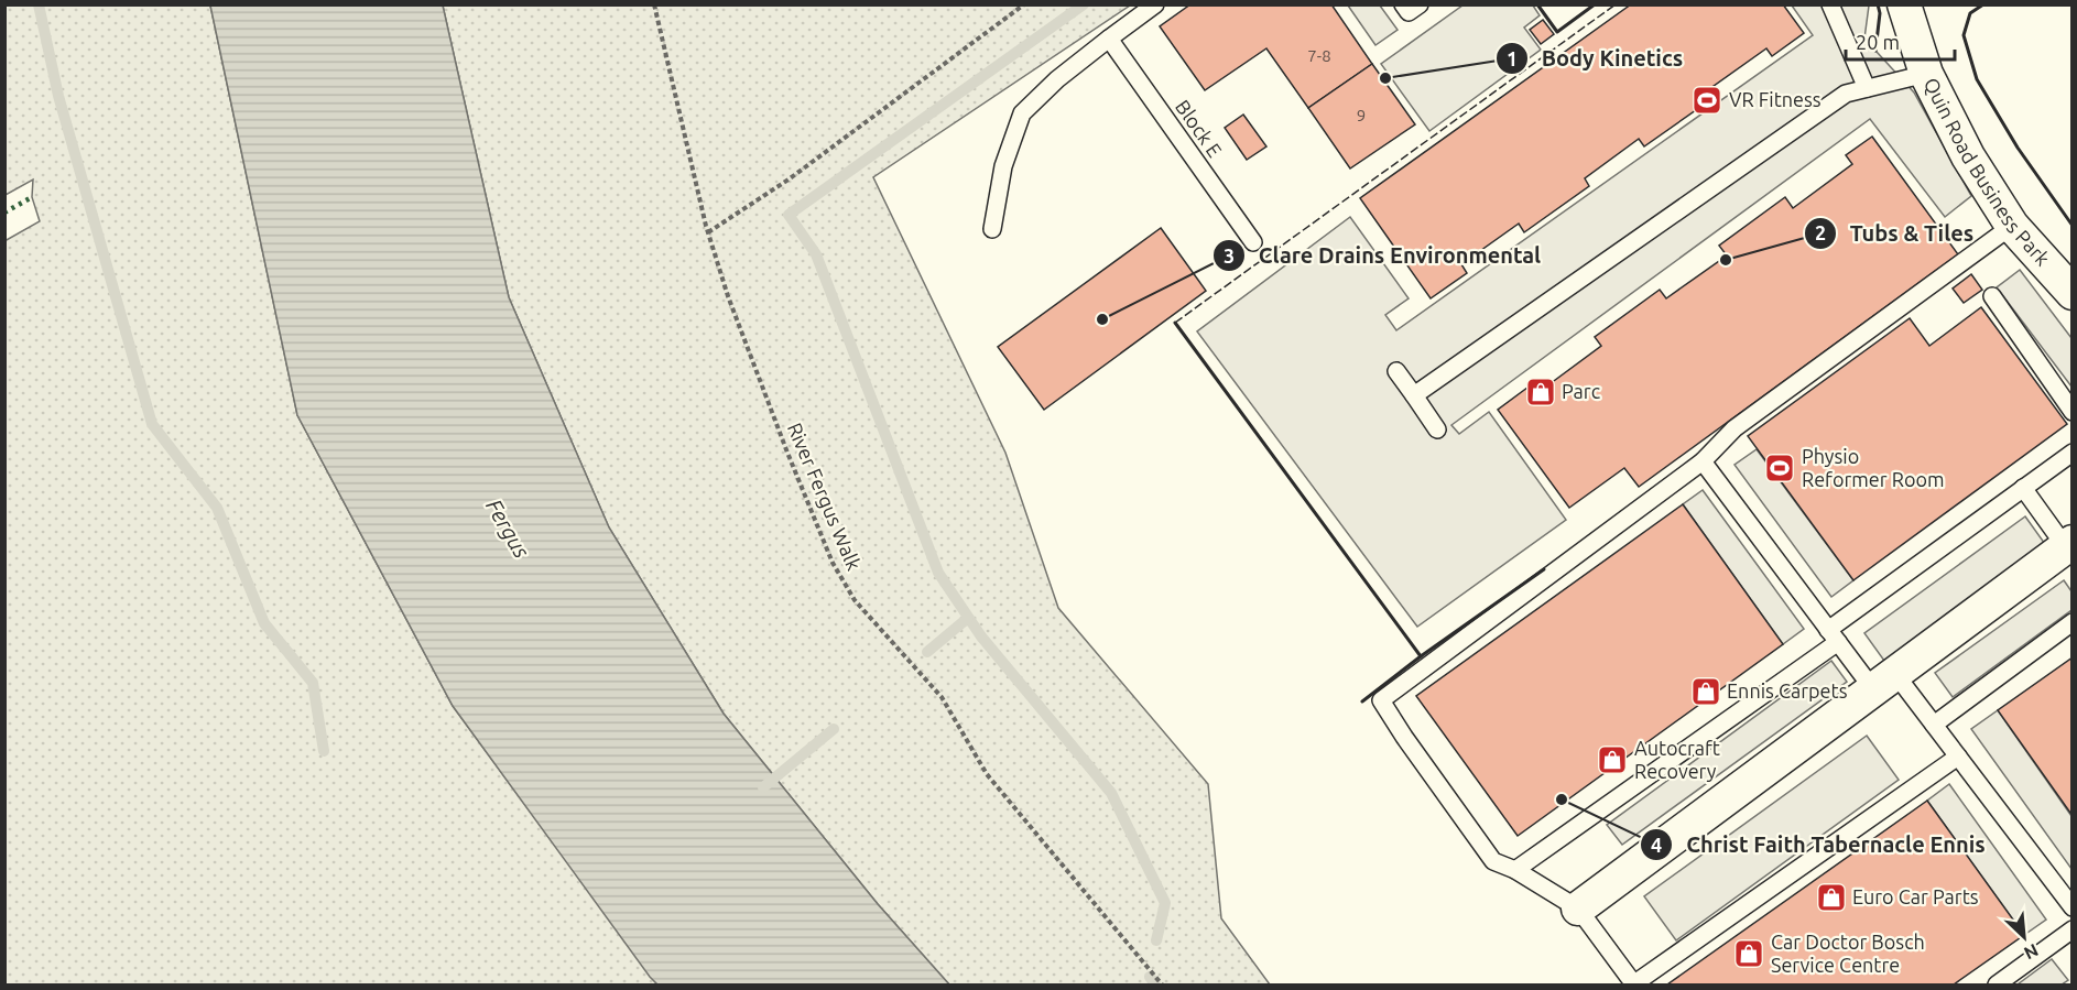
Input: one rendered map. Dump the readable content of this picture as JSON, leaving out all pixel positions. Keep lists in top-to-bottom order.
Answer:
{
  "streets": {
    "street": ["Quin Road Business Park"],
    "lane": ["Block E"],
    "path": ["River Fergus Walk"]
  },
  "water": ["Fergus"],
  "places": {
    "other": [
      "Body Kinetics",
      "Tubs & Tiles",
      "Clare Drains Environmental",
      "Christ Faith Tabernacle Ennis"
    ],
    "sports": ["VR Fitness", "Physio Reformer Room"],
    "shop": [
      "Parc",
      "Ennis Carpets",
      "Autocraft Recovery",
      "Euro Car Parts",
      "Car Doctor Bosch Service Centre"
    ]
  },
  "house_numbers": ["7-8", "9"],
  "scale_bar": "20 m",
  "north": "bottom right"
}
